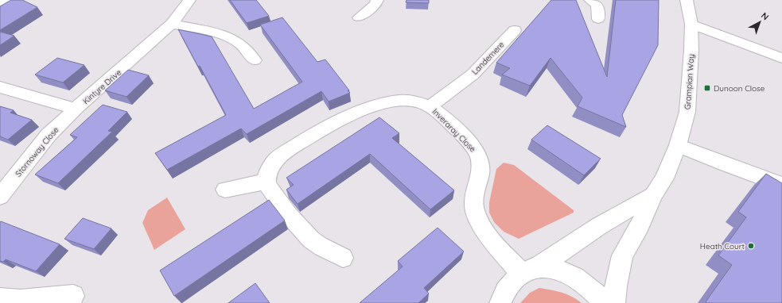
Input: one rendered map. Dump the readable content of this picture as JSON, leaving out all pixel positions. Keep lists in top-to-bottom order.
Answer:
{
  "streets": {
    "street": [
      "Landemere",
      "Grampian Way",
      "Kintyre Drive",
      "Inveraray Close",
      "Stornoway Close"
    ]
  },
  "crossings": [
    ["Landemere", "Inveraray Close"],
    ["Grampian Way", "Inveraray Close"],
    ["Kintyre Drive", "Stornoway Close"]
  ],
  "places": {
    "transit": ["Dunoon Close"],
    "other": ["Heath Court"]
  },
  "north": "top right"
}
